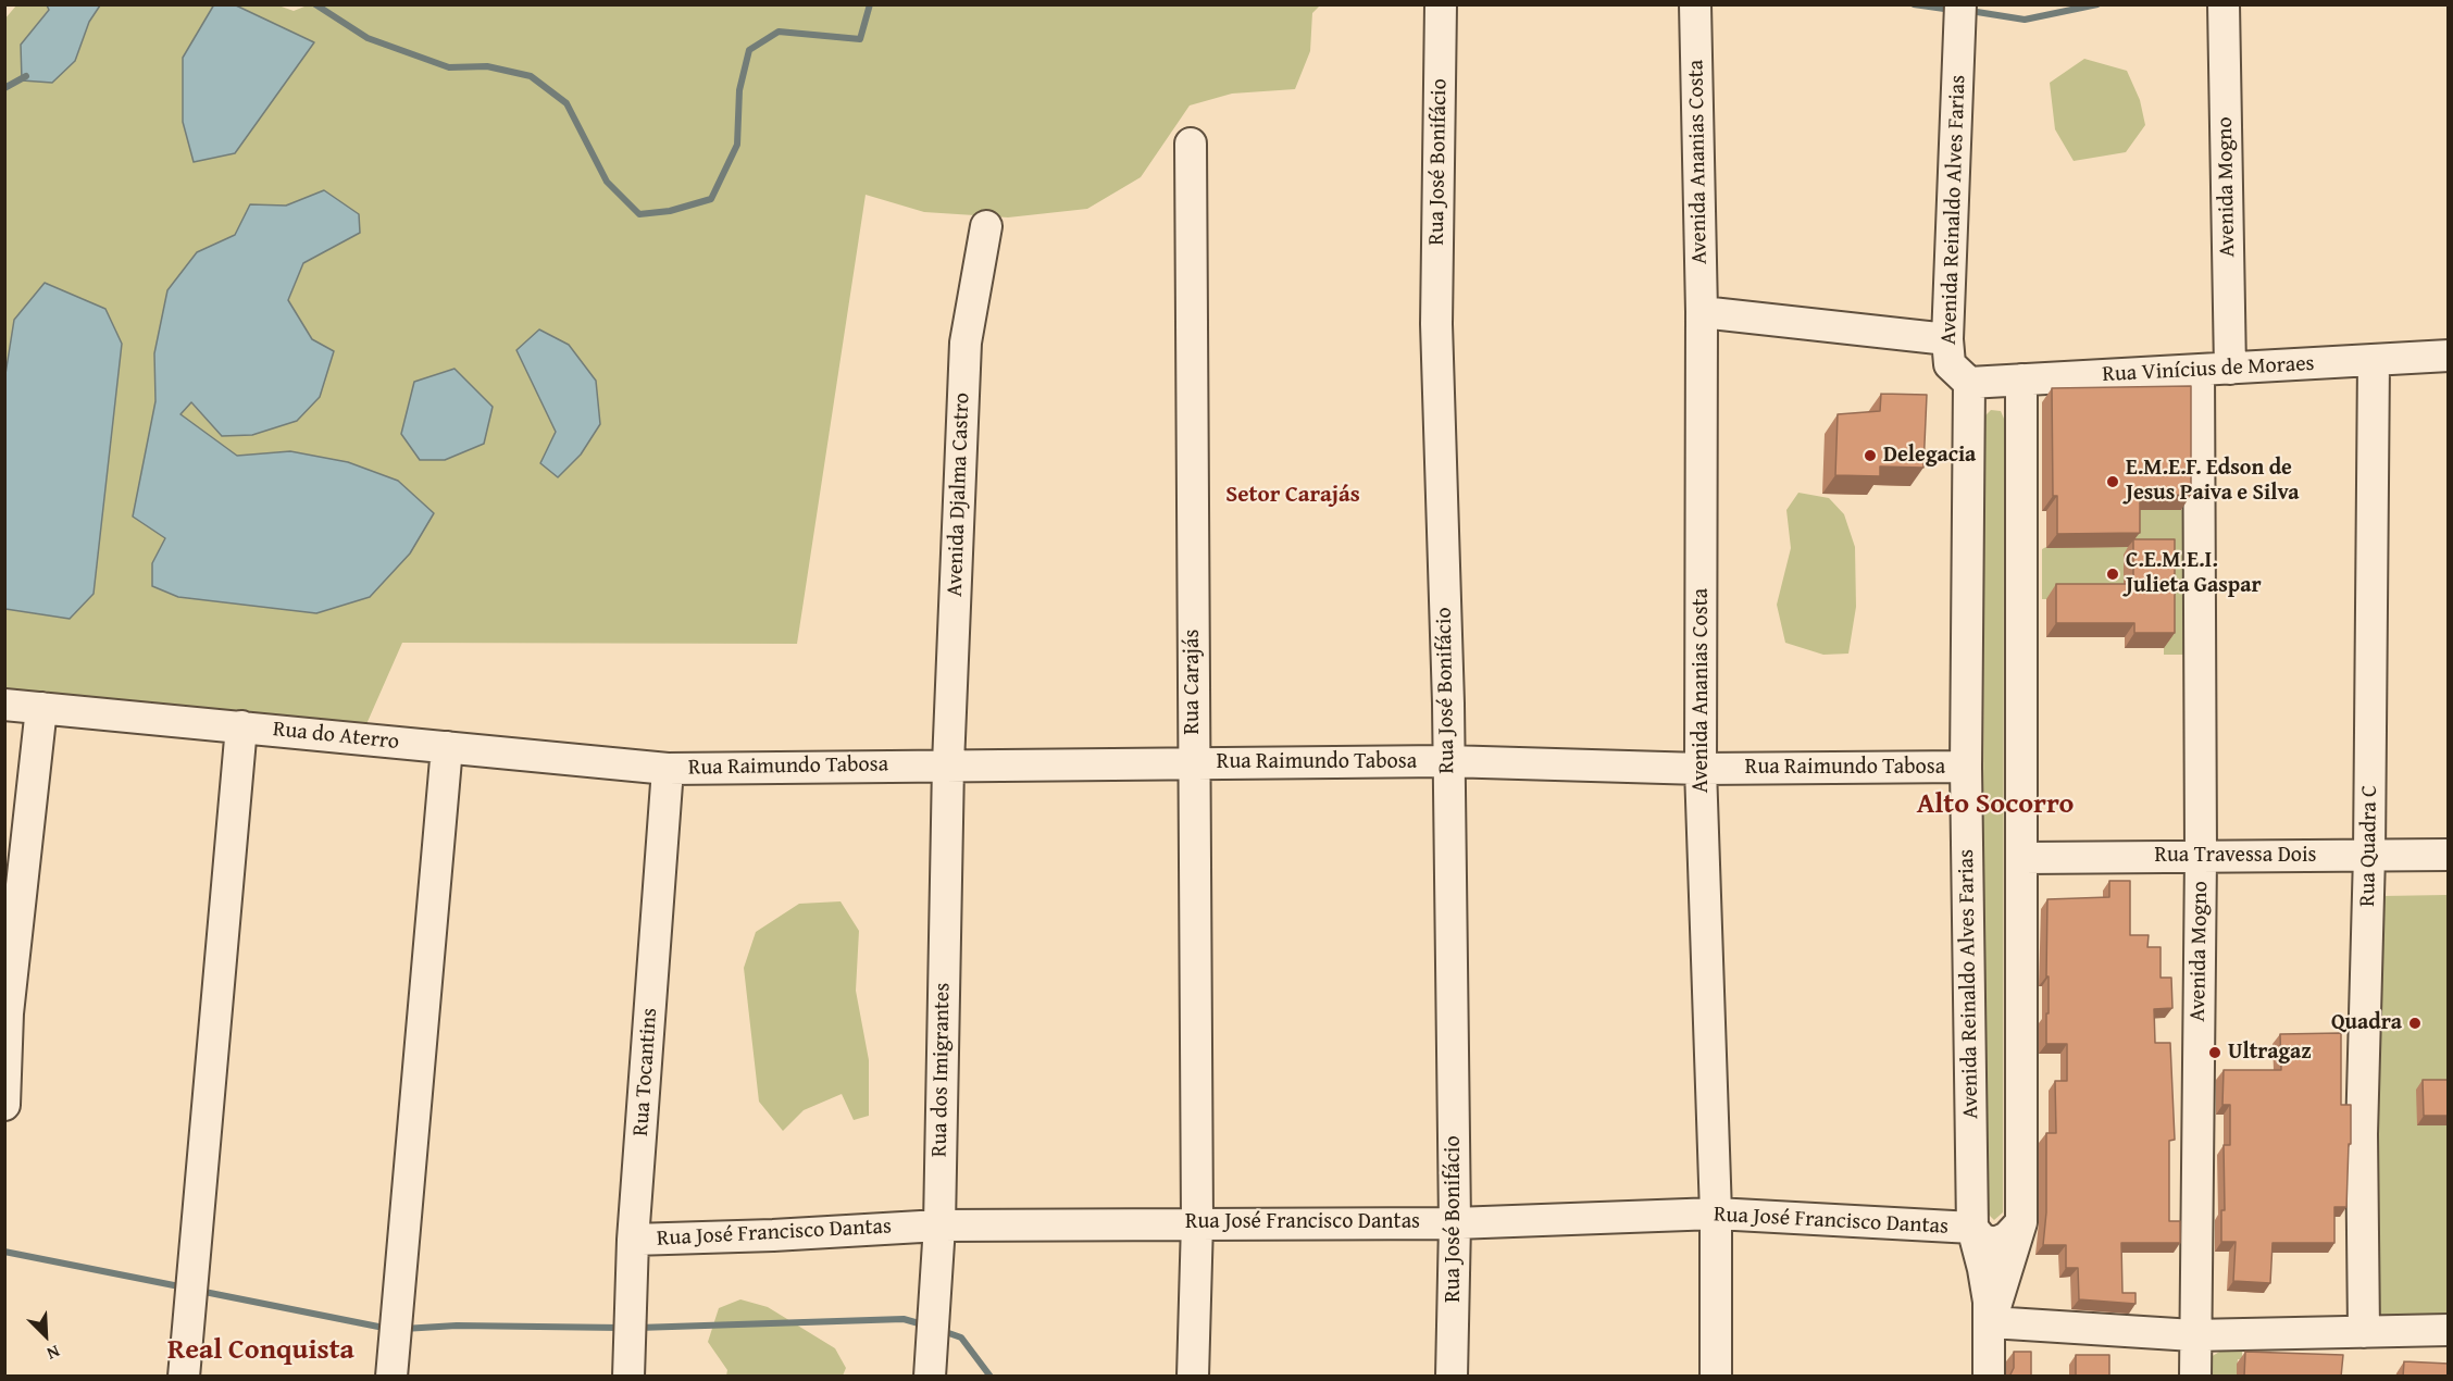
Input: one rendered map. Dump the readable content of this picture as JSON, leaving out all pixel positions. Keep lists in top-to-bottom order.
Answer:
{
  "streets": {
    "street": [
      "Rua José Bonifácio",
      "Avenida Ananias Costa",
      "Avenida Mogno",
      "Avenida Reinaldo Alves Farias",
      "Rua Vinícius de Moraes",
      "Avenida Djalma Castro",
      "Rua Carajás",
      "Rua do Aterro",
      "Rua Raimundo Tabosa",
      "Rua Quadra C",
      "Rua Travessa Dois",
      "Rua dos Imigrantes",
      "Rua Tocantins",
      "Rua José Francisco Dantas"
    ]
  },
  "crossings": [
    ["Rua José Bonifácio", "Rua Raimundo Tabosa"],
    ["Rua José Bonifácio", "Rua José Francisco Dantas"],
    ["Avenida Ananias Costa", "Rua Raimundo Tabosa"],
    ["Avenida Ananias Costa", "Rua José Francisco Dantas"],
    ["Avenida Mogno", "Rua Vinícius de Moraes"],
    ["Avenida Mogno", "Rua Travessa Dois"],
    ["Avenida Reinaldo Alves Farias", "Rua Vinícius de Moraes"],
    ["Avenida Reinaldo Alves Farias", "Rua Raimundo Tabosa"],
    ["Avenida Reinaldo Alves Farias", "Rua Travessa Dois"],
    ["Avenida Reinaldo Alves Farias", "Rua José Francisco Dantas"],
    ["Rua Vinícius de Moraes", "Rua Quadra C"],
    ["Avenida Djalma Castro", "Rua Raimundo Tabosa"],
    ["Avenida Djalma Castro", "Rua dos Imigrantes"],
    ["Rua Carajás", "Rua Raimundo Tabosa"],
    ["Rua Carajás", "Rua José Francisco Dantas"],
    ["Rua do Aterro", "Rua Raimundo Tabosa"],
    ["Rua do Aterro", "Rua Tocantins"],
    ["Rua Raimundo Tabosa", "Rua dos Imigrantes"],
    ["Rua Raimundo Tabosa", "Rua Tocantins"],
    ["Rua Quadra C", "Rua Travessa Dois"],
    ["Rua dos Imigrantes", "Rua José Francisco Dantas"],
    ["Rua Tocantins", "Rua José Francisco Dantas"]
  ],
  "districts": ["Setor Carajás", "Alto Socorro", "Real Conquista"],
  "places": [
    "Delegacia",
    "E.M.E.F. Edson de Jesus Paiva e Silva",
    "C.E.M.E.I. Julieta Gaspar",
    "Quadra",
    "Ultragaz"
  ],
  "north": "bottom right"
}
